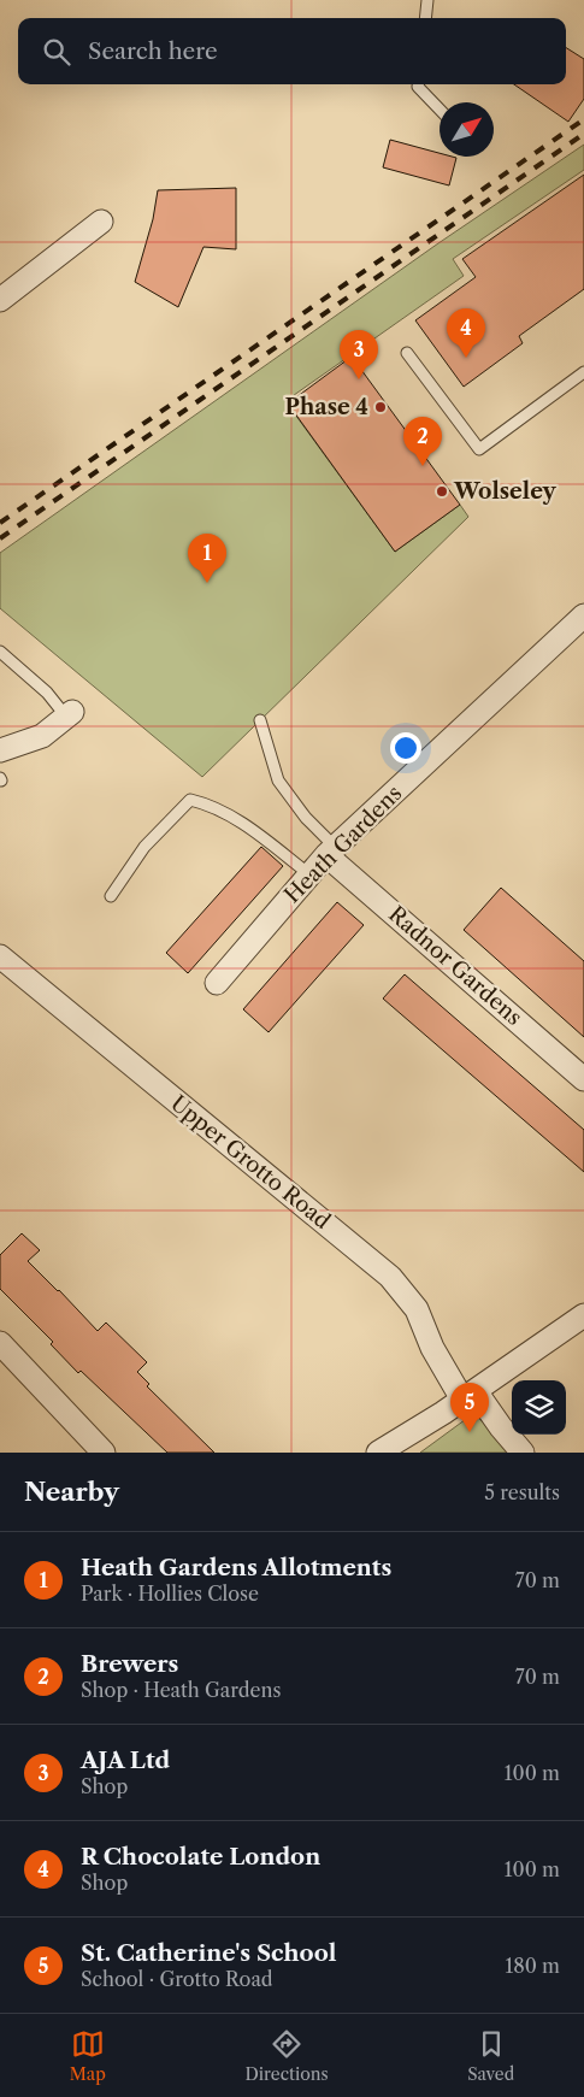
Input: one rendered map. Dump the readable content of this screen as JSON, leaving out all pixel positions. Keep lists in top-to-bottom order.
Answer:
{
  "streets": {
    "street": ["Heath Gardens", "Radnor Gardens", "Upper Grotto Road"]
  },
  "crossings": [
    ["Heath Gardens", "Radnor Gardens"]
  ],
  "places": ["Phase 4", "Wolseley"],
  "north": "top right",
  "page": {
    "search": "Search here",
    "pins": [
      "4",
      "3",
      "2",
      "1",
      "5"
    ],
    "heading": ["Nearby", "5 results"],
    "list": [
      {
        "mark": "1",
        "name": "Heath Gardens Allotments",
        "note": "Park · Hollies Close",
        "value": "70 m"
      },
      {
        "mark": "2",
        "name": "Brewers",
        "note": "Shop · Heath Gardens",
        "value": "70 m"
      },
      {
        "mark": "3",
        "name": "AJA Ltd",
        "note": "Shop",
        "value": "100 m"
      },
      {
        "mark": "4",
        "name": "R Chocolate London",
        "note": "Shop",
        "value": "100 m"
      },
      {
        "mark": "5",
        "name": "St. Catherine's School",
        "note": "School · Grotto Road",
        "value": "180 m"
      }
    ],
    "nav": ["Map", "Directions", "Saved"]
  }
}
